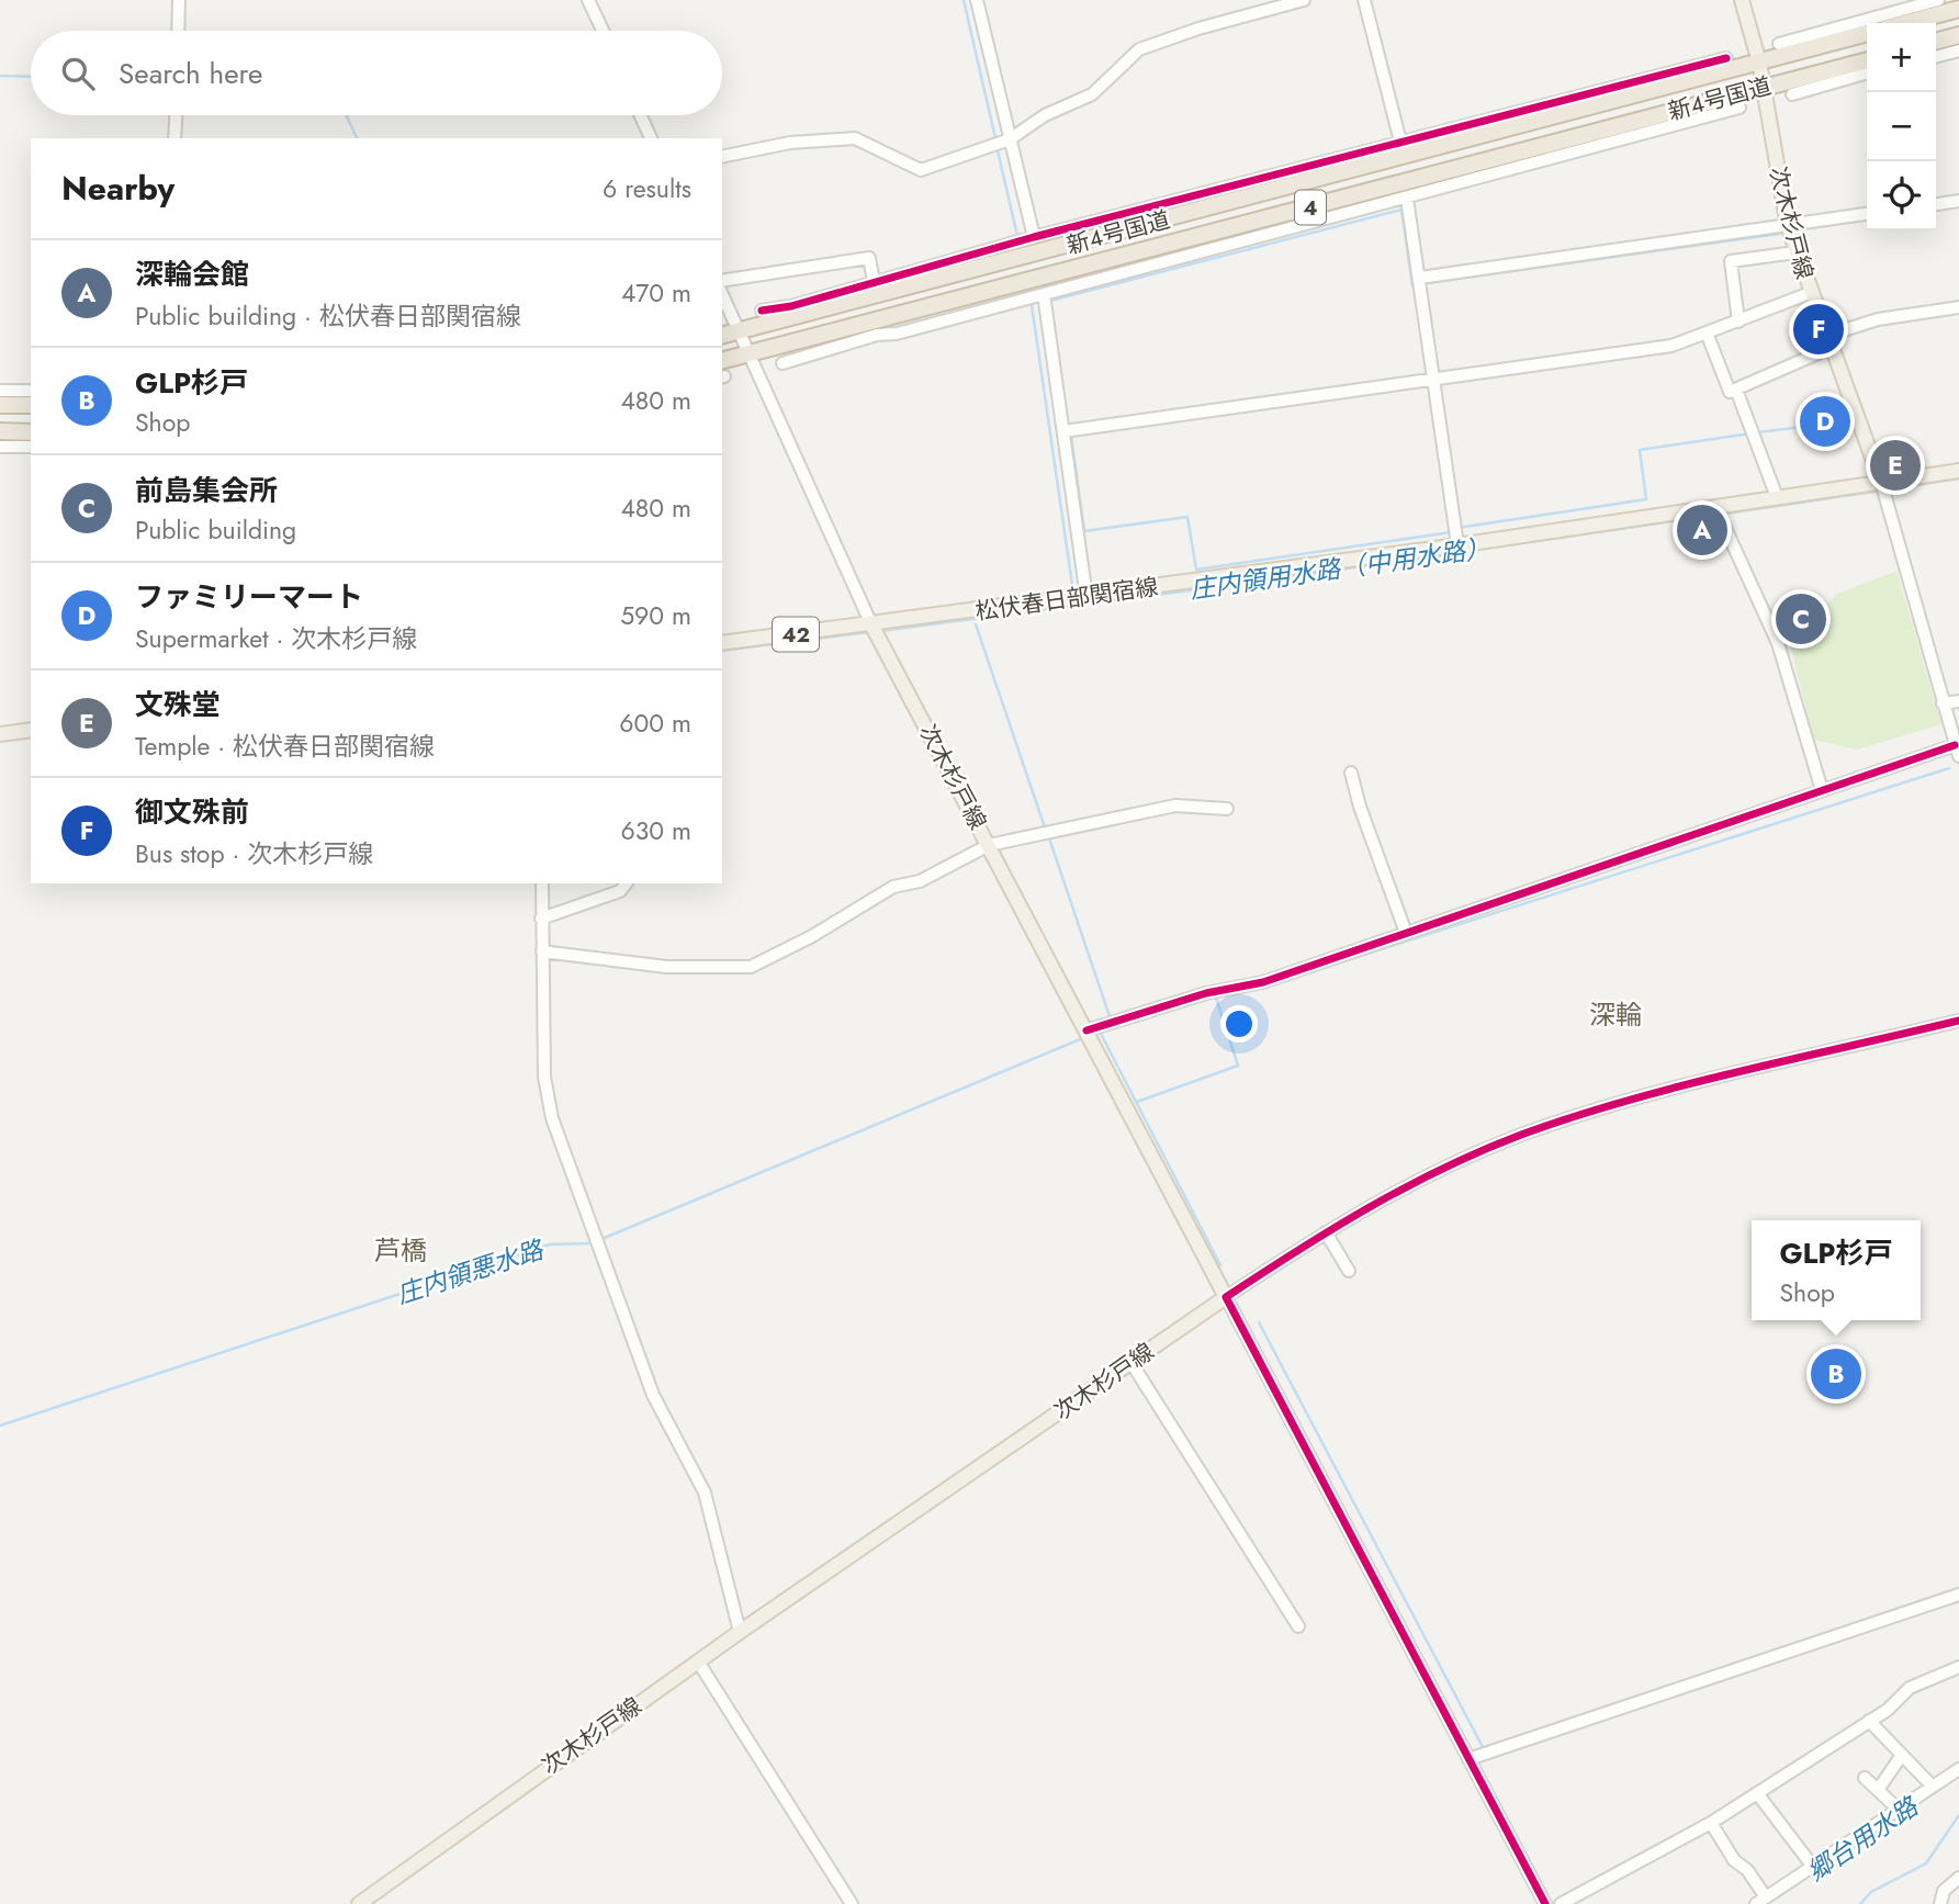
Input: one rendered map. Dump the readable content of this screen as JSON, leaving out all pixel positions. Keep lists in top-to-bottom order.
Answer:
{
  "streets": {
    "highway": ["新4号国道", "4"],
    "main road": ["次木杉戸線", "松伏春日部関宿線", "42"]
  },
  "crossings": [
    ["新4号国道", "次木杉戸線"],
    ["次木杉戸線", "松伏春日部関宿線"]
  ],
  "districts": ["深輪", "芦橋"],
  "water": ["庄内領用水路（中用水路）", "庄内領悪水路", "郷台用水路"],
  "page": {
    "map_buttons": ["+", "−"],
    "search": "Search here",
    "heading": ["Nearby", "6 results"],
    "list": [
      {
        "mark": "A",
        "name": "深輪会館",
        "note": "Public building · 松伏春日部関宿線",
        "value": "470 m"
      },
      {
        "mark": "B",
        "name": "GLP杉戸",
        "note": "Shop",
        "value": "480 m"
      },
      {
        "mark": "C",
        "name": "前島集会所",
        "note": "Public building",
        "value": "480 m"
      },
      {
        "mark": "D",
        "name": "ファミリーマート",
        "note": "Supermarket · 次木杉戸線",
        "value": "590 m"
      },
      {
        "mark": "E",
        "name": "文殊堂",
        "note": "Temple · 松伏春日部関宿線",
        "value": "600 m"
      },
      {
        "mark": "F",
        "name": "御文殊前",
        "note": "Bus stop · 次木杉戸線",
        "value": "630 m"
      }
    ],
    "pins": [
      "F",
      "D",
      "E",
      "A",
      "C",
      "B"
    ],
    "popup": ["GLP杉戸", "Shop"]
  }
}
